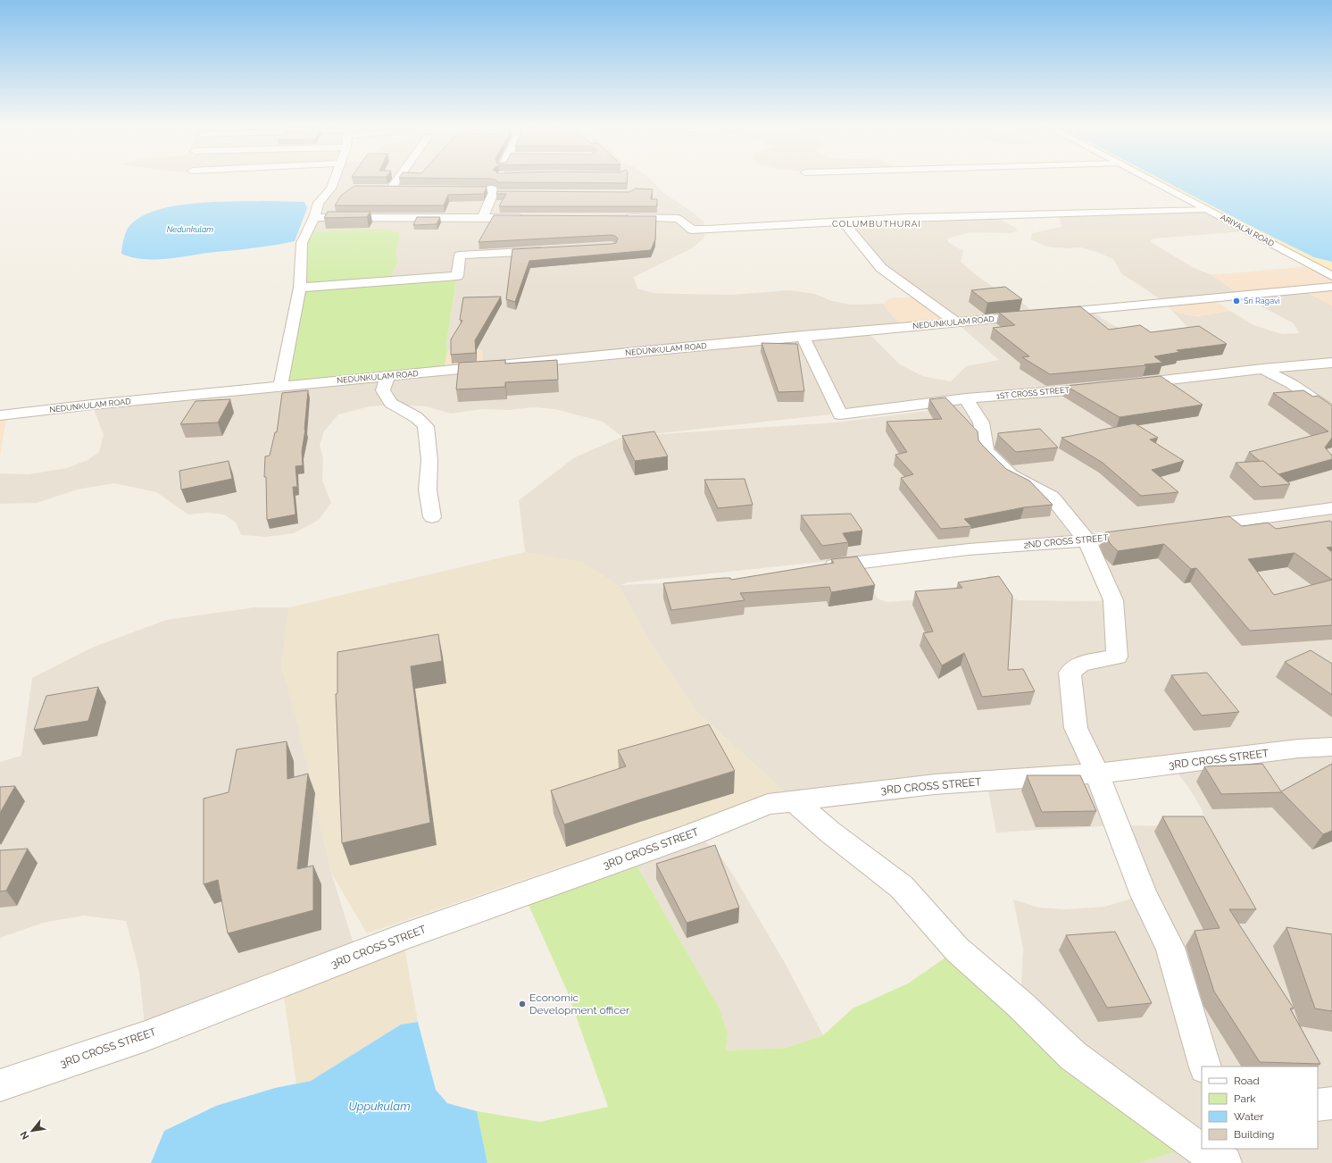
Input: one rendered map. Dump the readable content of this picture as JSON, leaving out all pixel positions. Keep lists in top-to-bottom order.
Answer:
{
  "streets": {
    "street": [
      "ARIYALAI ROAD",
      "NEDUNKULAM ROAD",
      "1ST CROSS STREET",
      "2ND CROSS STREET",
      "3RD CROSS STREET"
    ]
  },
  "crossings": [
    ["NEDUNKULAM ROAD", "1ST CROSS STREET"]
  ],
  "districts": ["COLUMBUTHURAI"],
  "water": ["Nedunkulam", "Uppukulam"],
  "places": ["Sri Ragavi", "Economic Development officer"],
  "legend": [
    "Road",
    "Park",
    "Water",
    "Building"
  ],
  "north": "bottom left"
}
